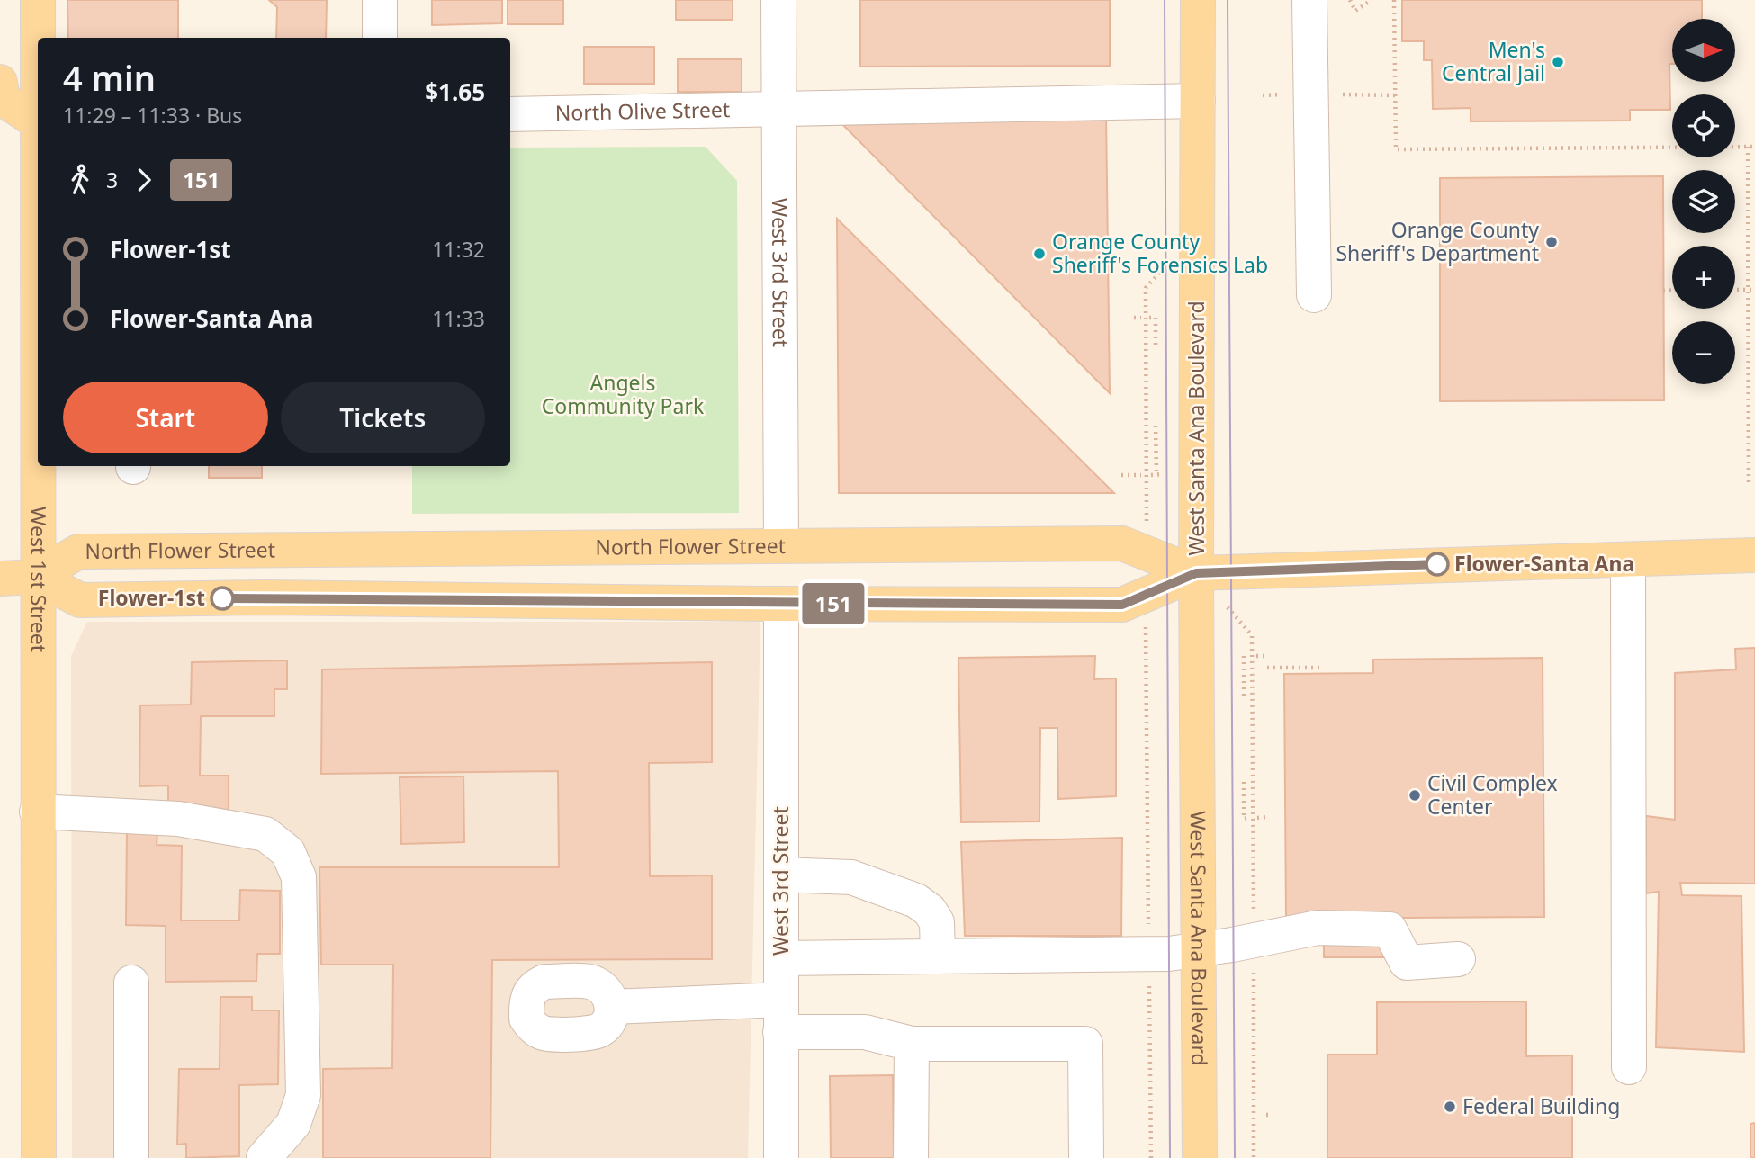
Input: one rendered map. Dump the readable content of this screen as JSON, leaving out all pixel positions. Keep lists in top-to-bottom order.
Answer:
{
  "streets": {
    "main road": ["West Santa Ana Boulevard", "North Flower Street", "West 1st Street"],
    "street": ["North Olive Street", "West 3rd Street"]
  },
  "crossings": [
    ["North Olive Street", "West 3rd Street"],
    ["North Olive Street", "West Santa Ana Boulevard"],
    ["West 3rd Street", "North Flower Street"],
    ["West Santa Ana Boulevard", "North Flower Street"],
    ["North Flower Street", "West 1st Street"]
  ],
  "parks": ["Angels Community Park"],
  "places": [
    "Men's Central Jail",
    "Orange County Sheriff's Department",
    "Orange County Sheriff's Forensics Lab",
    "Flower-Santa Ana",
    "Flower-1st",
    "Civil Complex Center",
    "Federal Building"
  ],
  "lines": ["bus line 151"],
  "north": "right",
  "page": {
    "on_map": "151",
    "map_buttons": ["+", "−"],
    "heading": ["4 min", "11:29 – 11:33 · Bus", "$1.65"],
    "legs": ["3", "151"],
    "list": [
      {
        "name": "Flower-1st",
        "value": "11:32"
      },
      {
        "name": "Flower-Santa Ana",
        "value": "11:33"
      }
    ],
    "buttons": ["Start", "Tickets"]
  }
}
